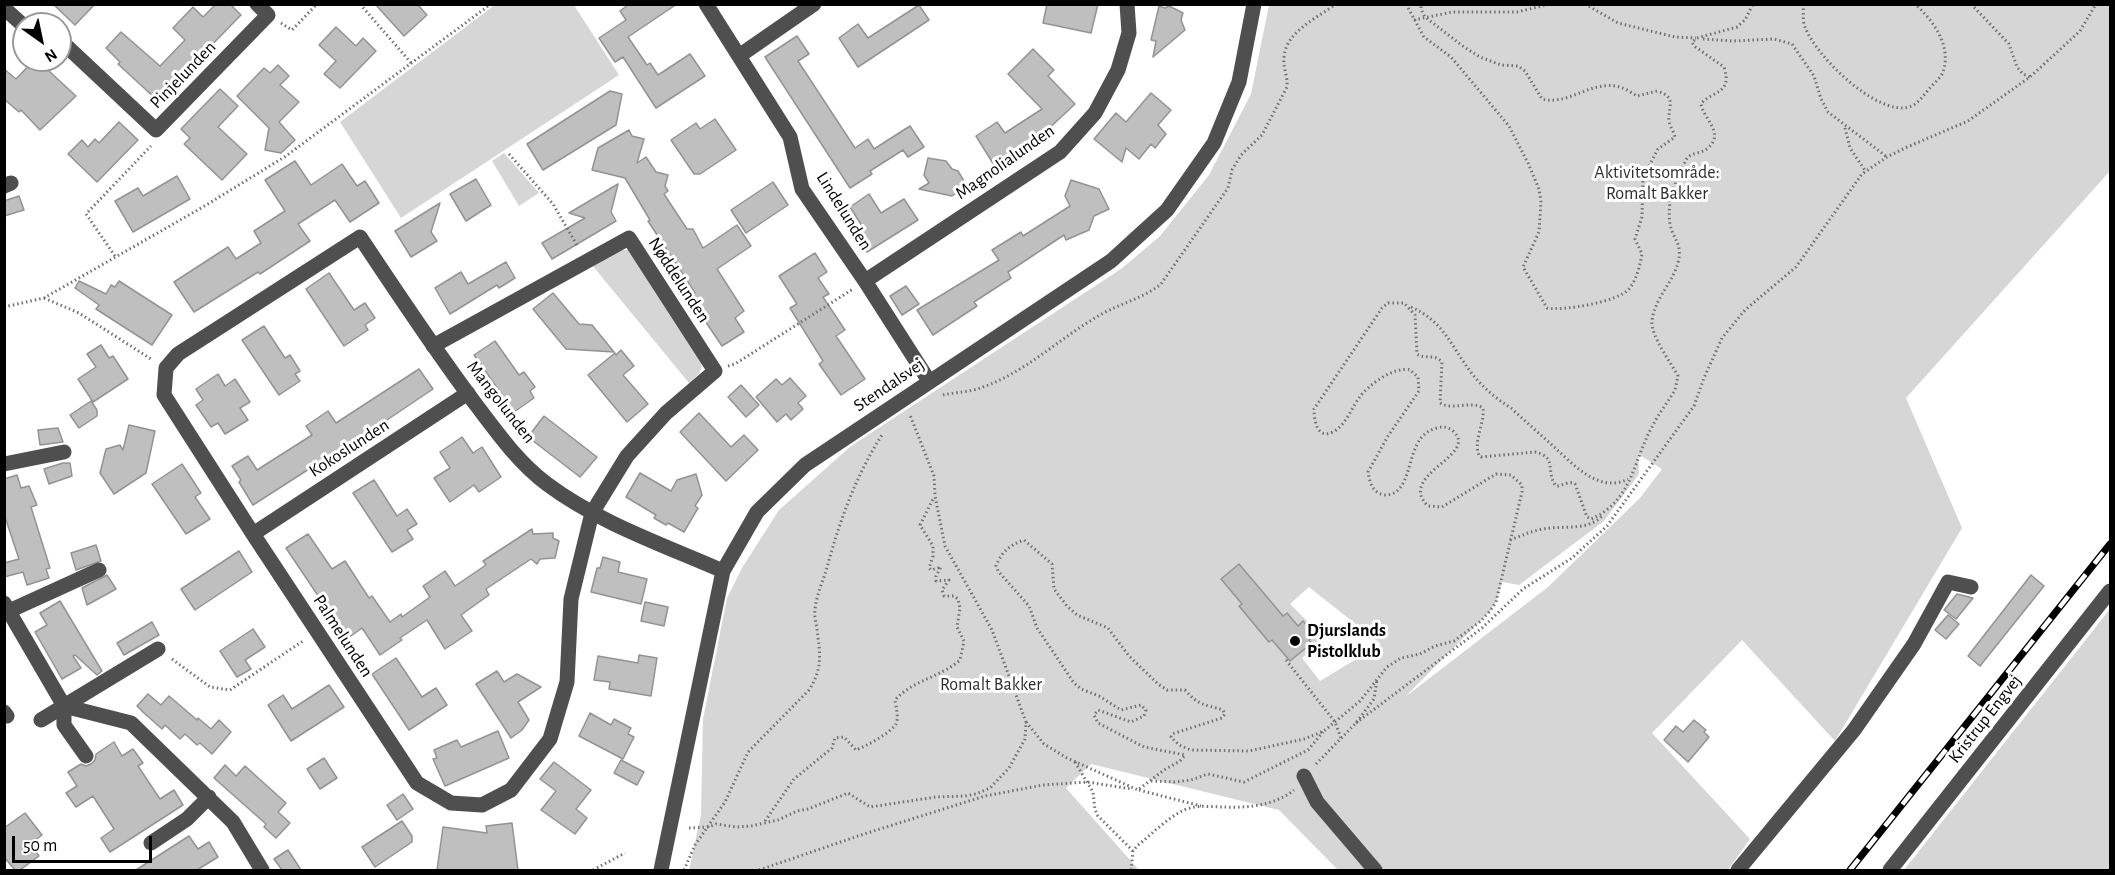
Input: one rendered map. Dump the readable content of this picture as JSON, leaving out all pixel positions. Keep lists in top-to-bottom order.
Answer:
{
  "streets": {
    "street": [
      "Pinjelunden",
      "Magnolialunden",
      "Lindelunden",
      "Nøddelunden",
      "Stendalsvej",
      "Mangolunden",
      "Kokoslunden",
      "Palmelunden",
      "Kristrup Engvej"
    ]
  },
  "crossings": [
    ["Magnolialunden", "Lindelunden"],
    ["Lindelunden", "Stendalsvej"],
    ["Nøddelunden", "Mangolunden"],
    ["Stendalsvej", "Mangolunden"],
    ["Mangolunden", "Kokoslunden"],
    ["Mangolunden", "Palmelunden"],
    ["Kokoslunden", "Palmelunden"]
  ],
  "parks": ["Aktivitetsområde: Romalt Bakker", "Romalt Bakker"],
  "places": ["Djurslands Pistolklub"],
  "scale_bar": "50 m",
  "north": "bottom right"
}
